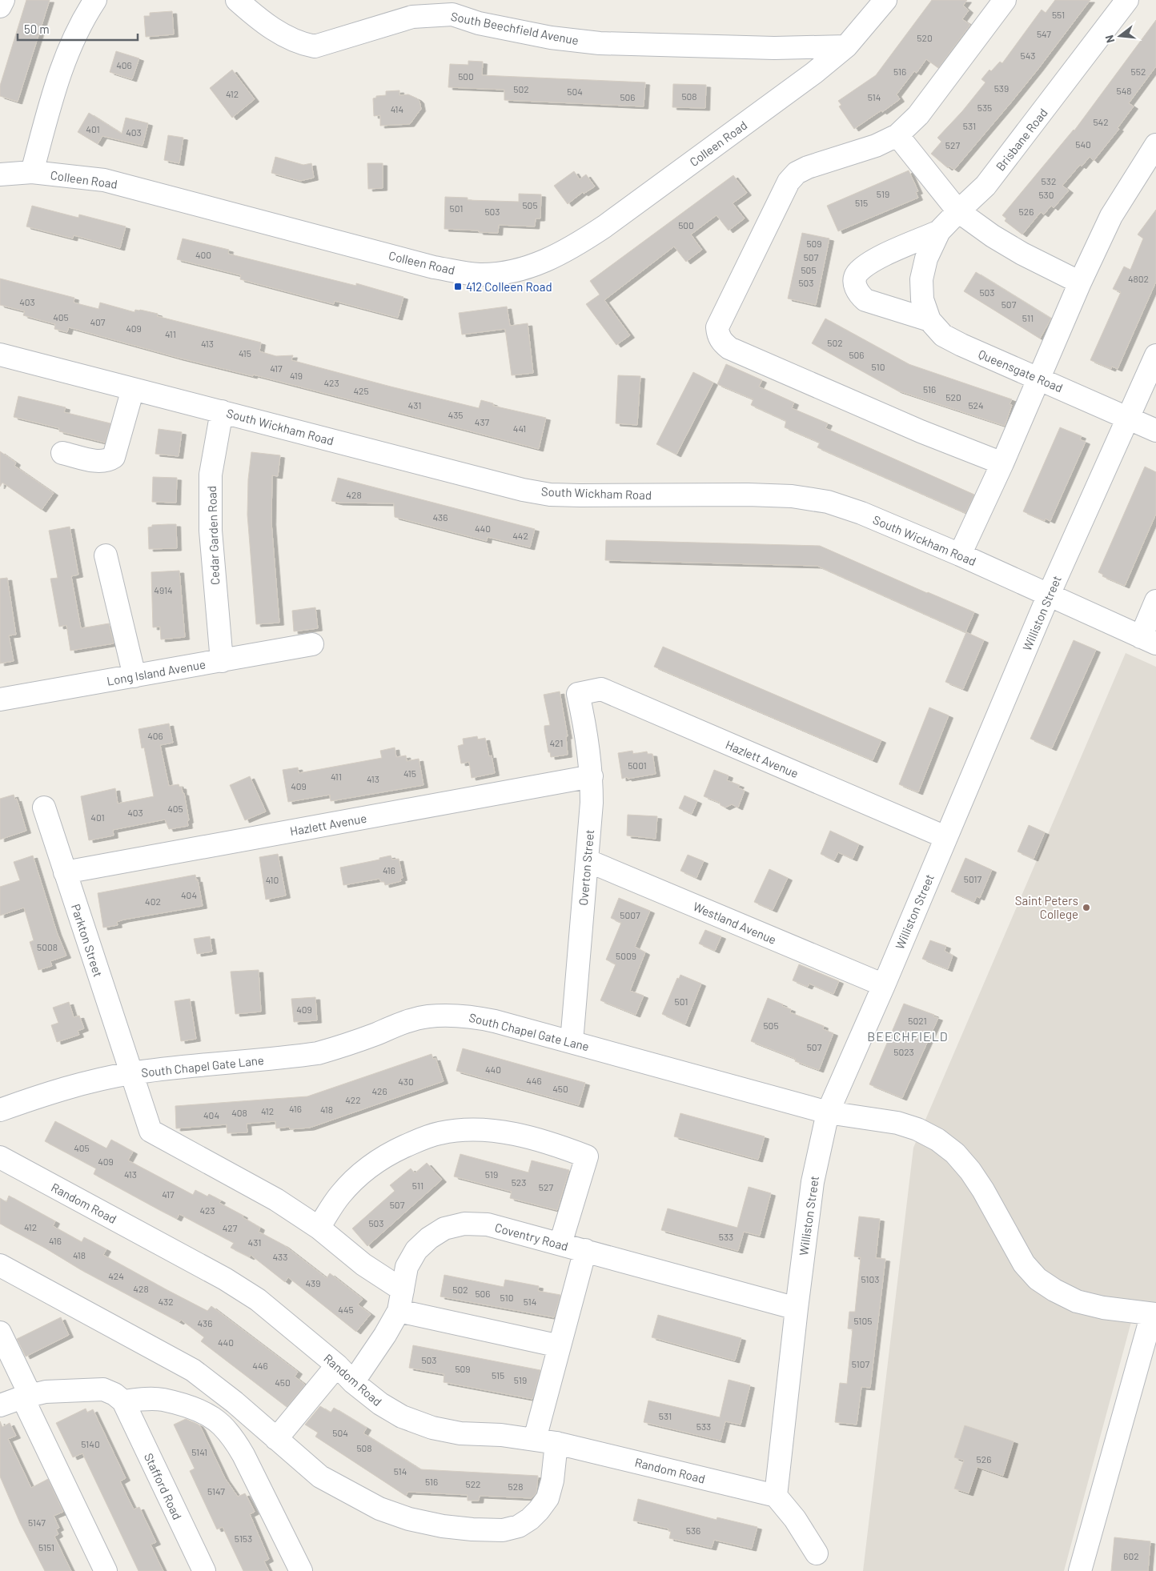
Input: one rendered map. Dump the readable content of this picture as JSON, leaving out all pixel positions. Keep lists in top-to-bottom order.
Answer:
{
  "streets": {
    "street": [
      "South Beechfield Avenue",
      "Brisbane Road",
      "Colleen Road",
      "Queensgate Road",
      "South Wickham Road",
      "Cedar Garden Road",
      "Williston Street",
      "Long Island Avenue",
      "Hazlett Avenue",
      "Overton Street",
      "Westland Avenue",
      "Parkton Street",
      "South Chapel Gate Lane",
      "Random Road",
      "Coventry Road",
      "Stafford Road"
    ]
  },
  "crossings": [
    ["South Beechfield Avenue", "Colleen Road"],
    ["Brisbane Road", "Queensgate Road"],
    ["Queensgate Road", "Williston Street"],
    ["South Wickham Road", "Cedar Garden Road"],
    ["South Wickham Road", "Williston Street"],
    ["Cedar Garden Road", "Long Island Avenue"],
    ["Williston Street", "Hazlett Avenue"],
    ["Williston Street", "Westland Avenue"],
    ["Williston Street", "South Chapel Gate Lane"],
    ["Williston Street", "Random Road"],
    ["Williston Street", "Coventry Road"],
    ["Hazlett Avenue", "Overton Street"],
    ["Hazlett Avenue", "Parkton Street"],
    ["Overton Street", "Westland Avenue"],
    ["Overton Street", "South Chapel Gate Lane"],
    ["Parkton Street", "South Chapel Gate Lane"],
    ["Parkton Street", "Coventry Road"],
    ["Random Road", "Coventry Road"]
  ],
  "districts": ["BEECHFIELD"],
  "places": {
    "transit": ["412 Colleen Road"],
    "other": ["Saint Peters College"]
  },
  "house_numbers": [
    "551",
    "547",
    "520",
    "543",
    "406",
    "516",
    "552",
    "500",
    "539",
    "502",
    "548",
    "504",
    "412",
    "508",
    "506",
    "514",
    "535",
    "414",
    "542",
    "531",
    "401",
    "403",
    "540",
    "527",
    "532",
    "519",
    "530",
    "515",
    "505",
    "501",
    "503",
    "526",
    "500",
    "509",
    "400",
    "507",
    "505",
    "4802",
    "503",
    "503",
    "403",
    "507",
    "405",
    "511",
    "407",
    "409",
    "411",
    "502",
    "413",
    "415",
    "506",
    "510",
    "417",
    "419",
    "423",
    "516",
    "425",
    "520",
    "431",
    "524",
    "435",
    "437",
    "441",
    "428",
    "436",
    "440",
    "442",
    "4914",
    "406",
    "421",
    "5001",
    "415",
    "411",
    "413",
    "409",
    "405",
    "403",
    "401",
    "416",
    "5017",
    "410",
    "404",
    "402",
    "5007",
    "5008",
    "5009",
    "501",
    "409",
    "5021",
    "505",
    "507",
    "5023",
    "440",
    "446",
    "430",
    "450",
    "426",
    "422",
    "416",
    "418",
    "412",
    "408",
    "404",
    "405",
    "409",
    "413",
    "519",
    "523",
    "511",
    "527",
    "417",
    "507",
    "423",
    "503",
    "412",
    "427",
    "533",
    "416",
    "431",
    "418",
    "433",
    "424",
    "5103",
    "439",
    "428",
    "502",
    "506",
    "510",
    "432",
    "514",
    "445",
    "5105",
    "436",
    "440",
    "503",
    "5107",
    "446",
    "509",
    "515",
    "519",
    "450",
    "531",
    "533",
    "504",
    "5140",
    "508",
    "5141",
    "526",
    "514",
    "516",
    "522",
    "528",
    "5147",
    "5147",
    "536",
    "5153",
    "5151",
    "602"
  ],
  "scale_bar": "50 m",
  "north": "left"
}
